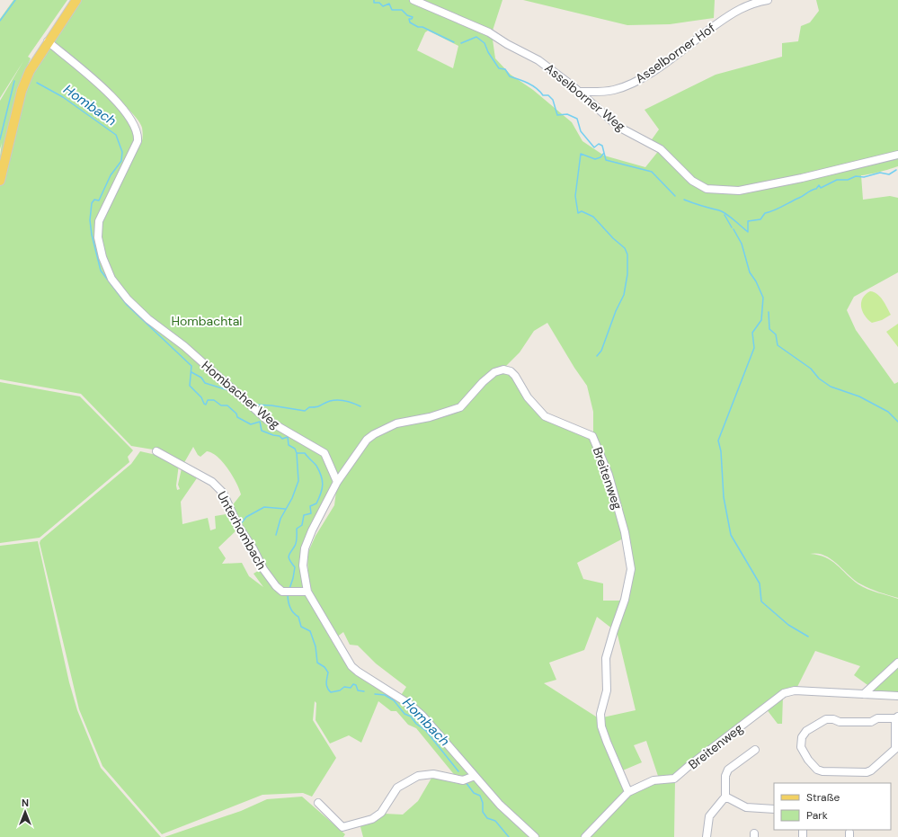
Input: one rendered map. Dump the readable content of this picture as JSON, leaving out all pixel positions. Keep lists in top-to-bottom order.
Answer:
{
  "streets": {
    "street": [
      "Asselborner Hof",
      "Asselborner Weg",
      "Hombacher Weg",
      "Breitenweg",
      "Unterhombach"
    ]
  },
  "crossings": [
    ["Asselborner Hof", "Asselborner Weg"],
    ["Hombacher Weg", "Breitenweg"]
  ],
  "water": ["Hombach"],
  "parks": ["Hombachtal"],
  "legend": ["Straße", "Park"],
  "north": "top"
}
